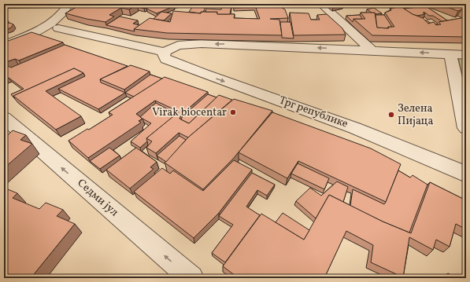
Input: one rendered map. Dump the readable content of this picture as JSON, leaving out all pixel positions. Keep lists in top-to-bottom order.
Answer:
{
  "streets": {
    "street": ["Трг републике", "Седми јул"]
  },
  "one_way": ["Седми јул"],
  "places": ["Virak biocentar", "Зелена Пијаца"]
}
